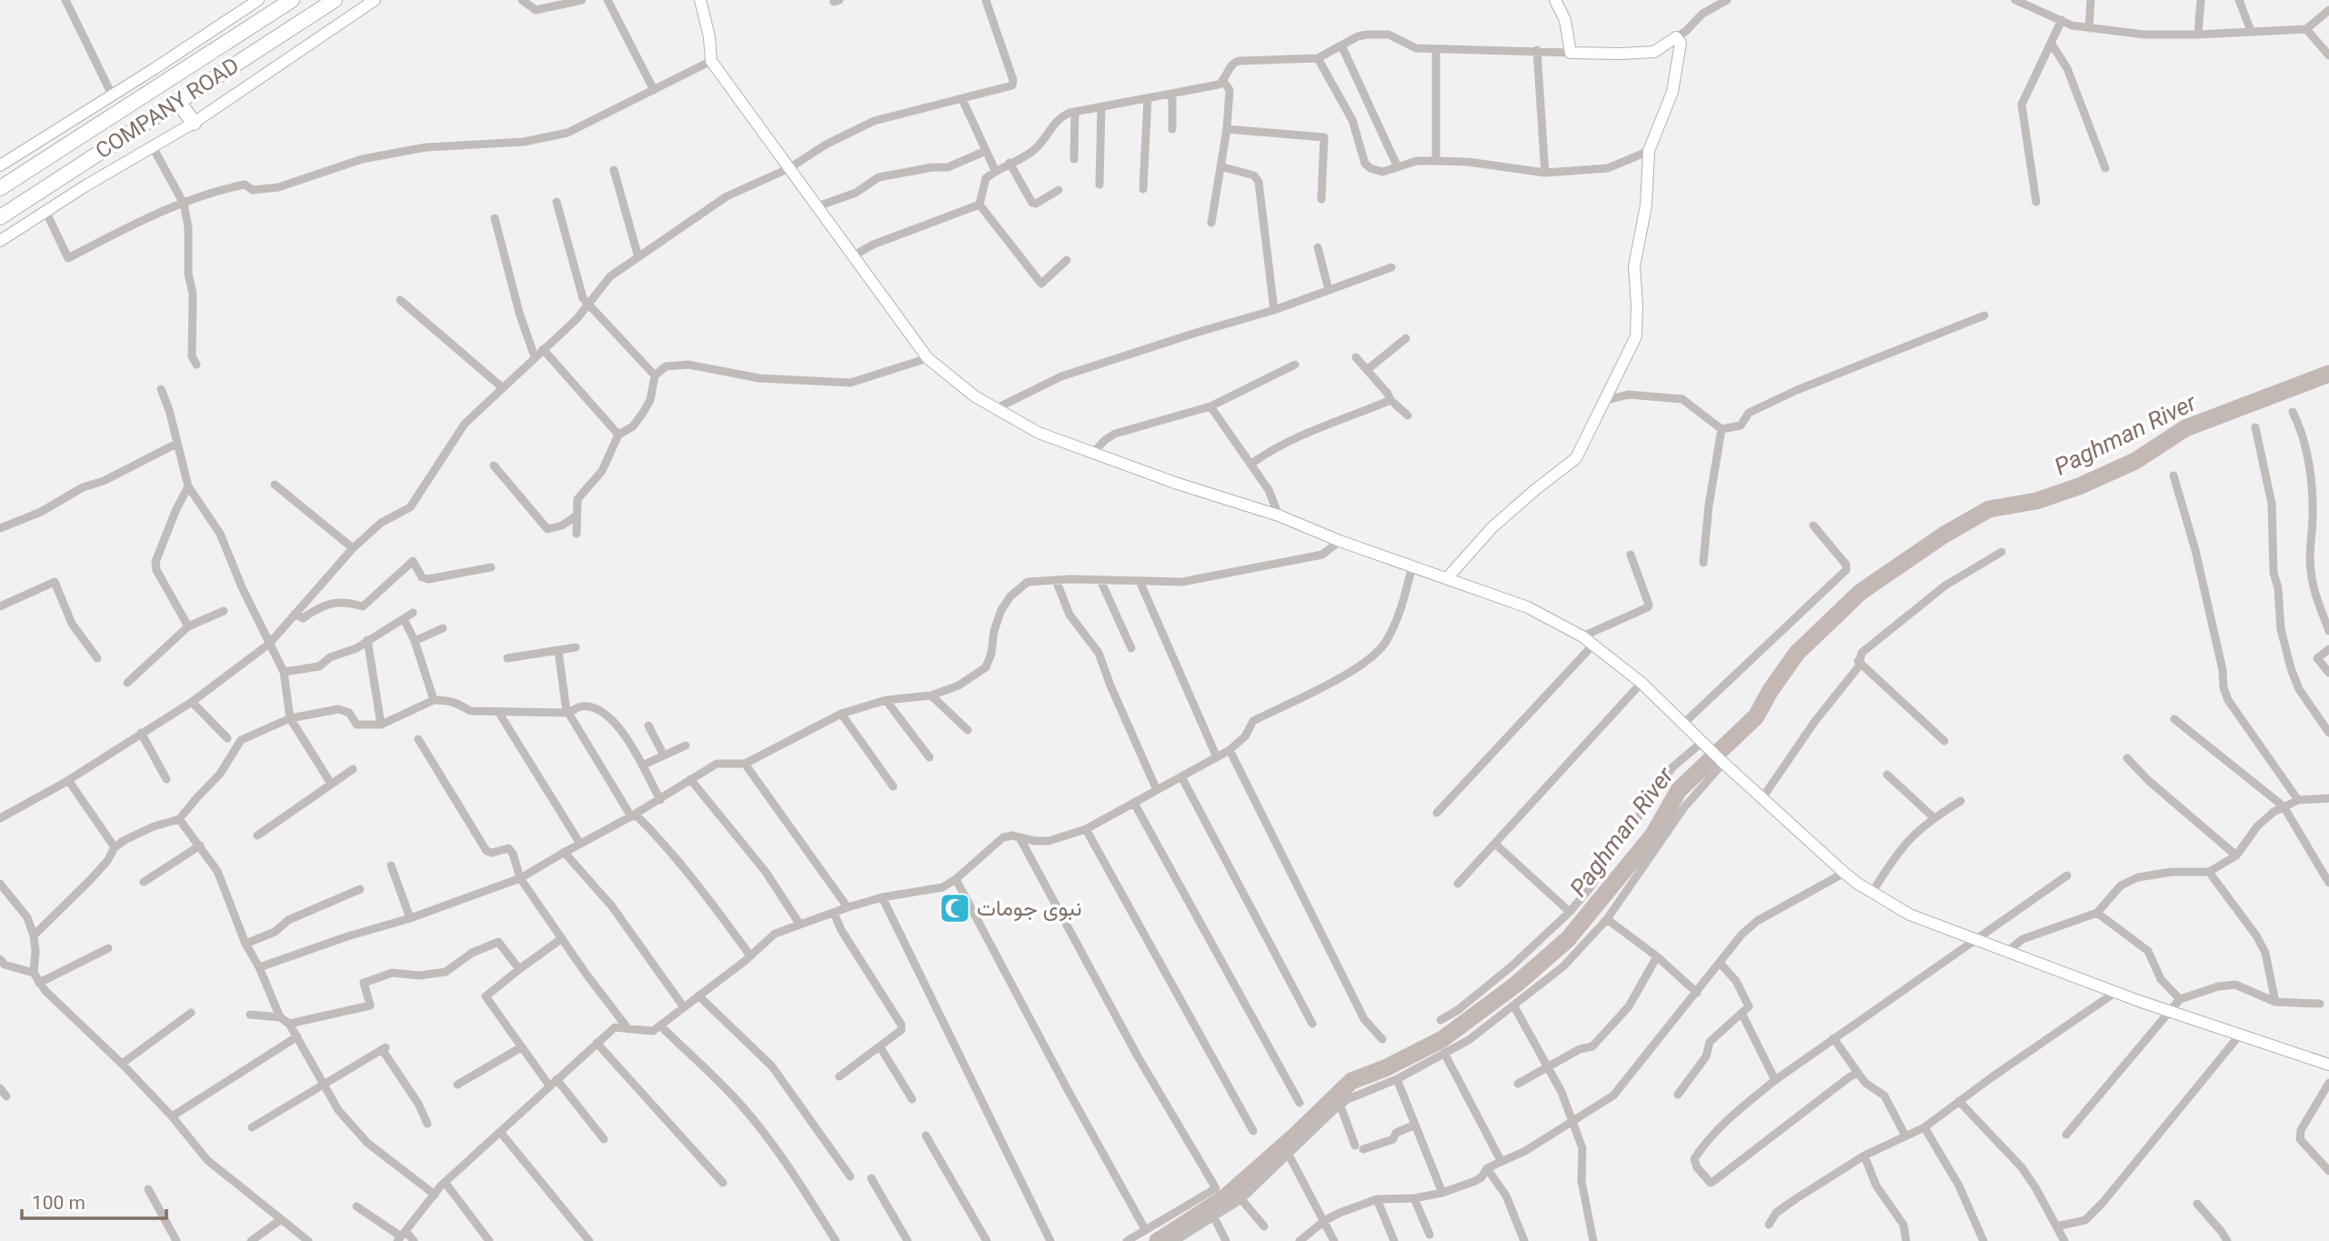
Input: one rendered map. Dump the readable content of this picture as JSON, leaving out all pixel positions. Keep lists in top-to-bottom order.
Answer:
{
  "streets": {
    "highway": ["COMPANY ROAD"]
  },
  "water": ["Paghman River"],
  "places": {
    "mosque": ["نبوی جومات"]
  },
  "scale_bar": "100 m"
}
